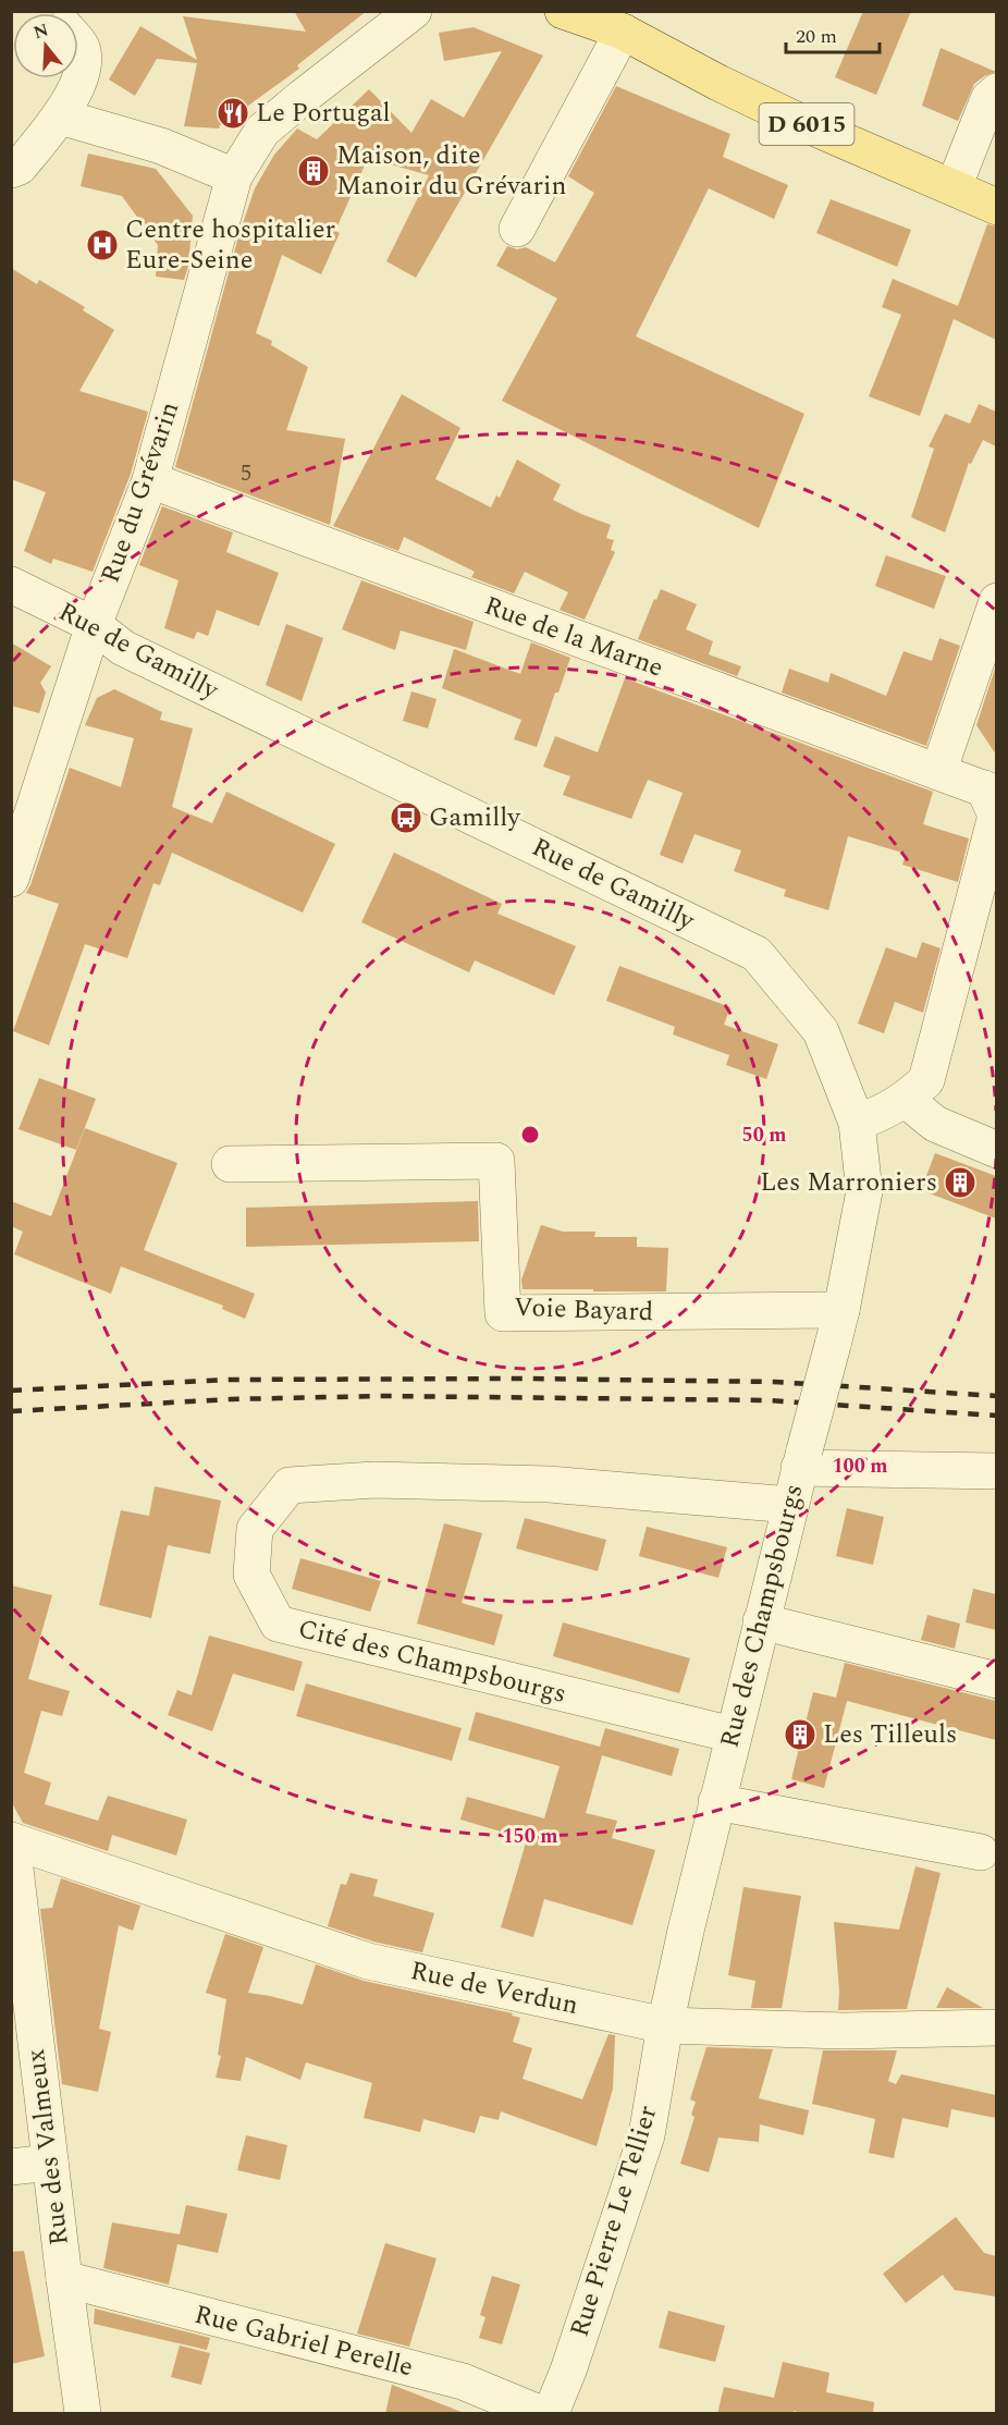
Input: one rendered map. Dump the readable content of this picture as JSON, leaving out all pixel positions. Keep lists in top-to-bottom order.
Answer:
{
  "streets": {
    "main road": ["D 6015"],
    "street": [
      "Rue du Grévarin",
      "Rue de la Marne",
      "Rue de Gamilly",
      "Voie Bayard",
      "Rue des Champsbourgs",
      "Cité des Champsbourgs",
      "Rue de Verdun",
      "Rue des Valmeux",
      "Rue Pierre Le Tellier",
      "Rue Gabriel Perelle"
    ]
  },
  "crossings": [
    ["Rue du Grévarin", "Rue de la Marne"],
    ["Rue du Grévarin", "Rue de Gamilly"],
    ["Rue de Gamilly", "Rue des Champsbourgs"],
    ["Voie Bayard", "Rue des Champsbourgs"],
    ["Rue des Champsbourgs", "Cité des Champsbourgs"],
    ["Rue des Champsbourgs", "Rue de Verdun"],
    ["Rue des Champsbourgs", "Rue Pierre Le Tellier"],
    ["Rue de Verdun", "Rue des Valmeux"],
    ["Rue de Verdun", "Rue Pierre Le Tellier"],
    ["Rue des Valmeux", "Rue Gabriel Perelle"]
  ],
  "places": {
    "restaurant": ["Le Portugal"],
    "building": ["Maison, dite Manoir du Grévarin", "Les Marroniers", "Les Tilleuls"],
    "hospital": ["Centre hospitalier Eure-Seine"],
    "bus stop": ["Gamilly"]
  },
  "house_numbers": ["5"],
  "scale_bar": "20 m",
  "north": "top",
  "rings": ["50 m", "100 m", "150 m"]
}
